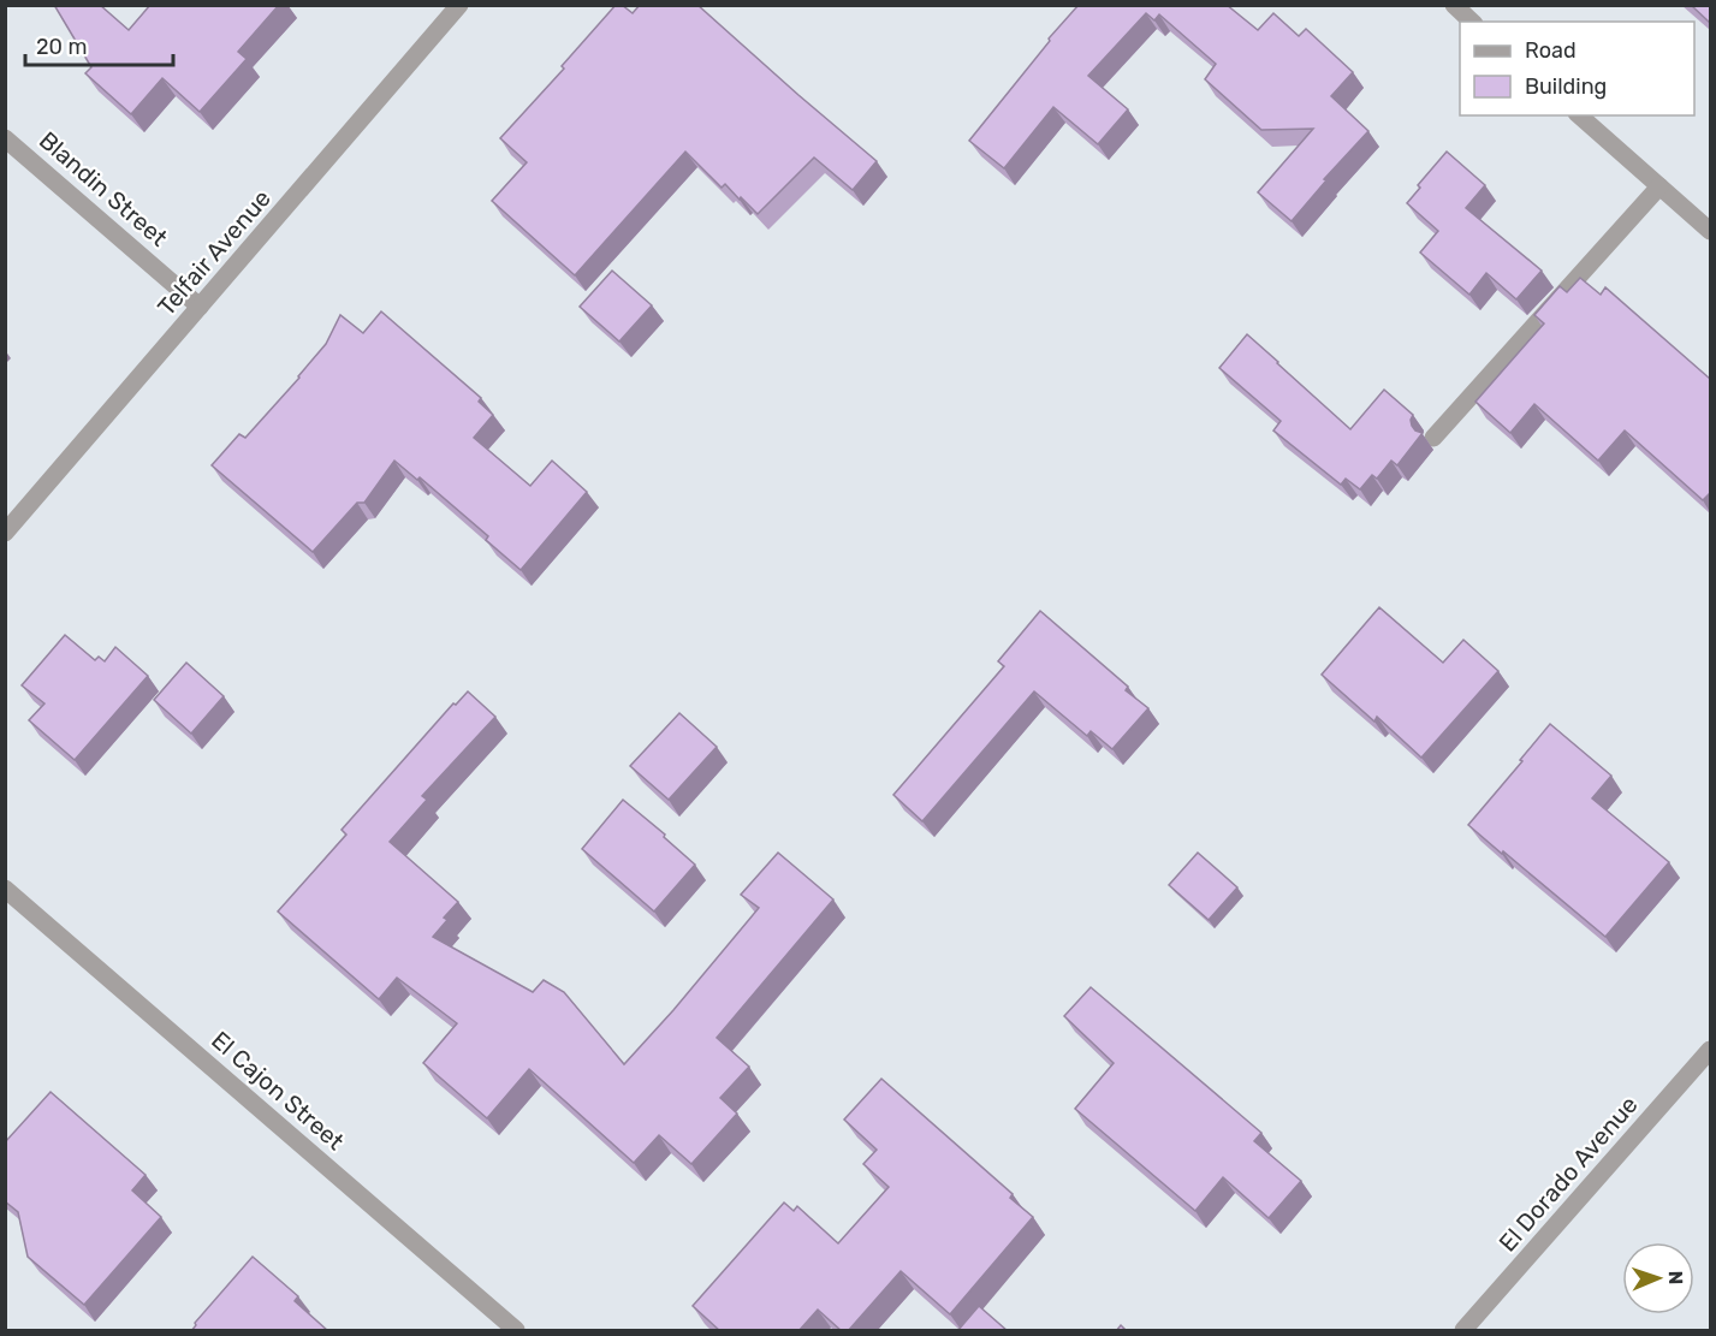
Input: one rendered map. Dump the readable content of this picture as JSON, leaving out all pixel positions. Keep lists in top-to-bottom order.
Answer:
{
  "streets": {
    "street": [
      "Blandin Street",
      "Telfair Avenue",
      "El Cajon Street",
      "El Dorado Avenue"
    ]
  },
  "crossings": [
    ["Blandin Street", "Telfair Avenue"]
  ],
  "legend": ["Road", "Building"],
  "scale_bar": "20 m",
  "north": "right"
}
